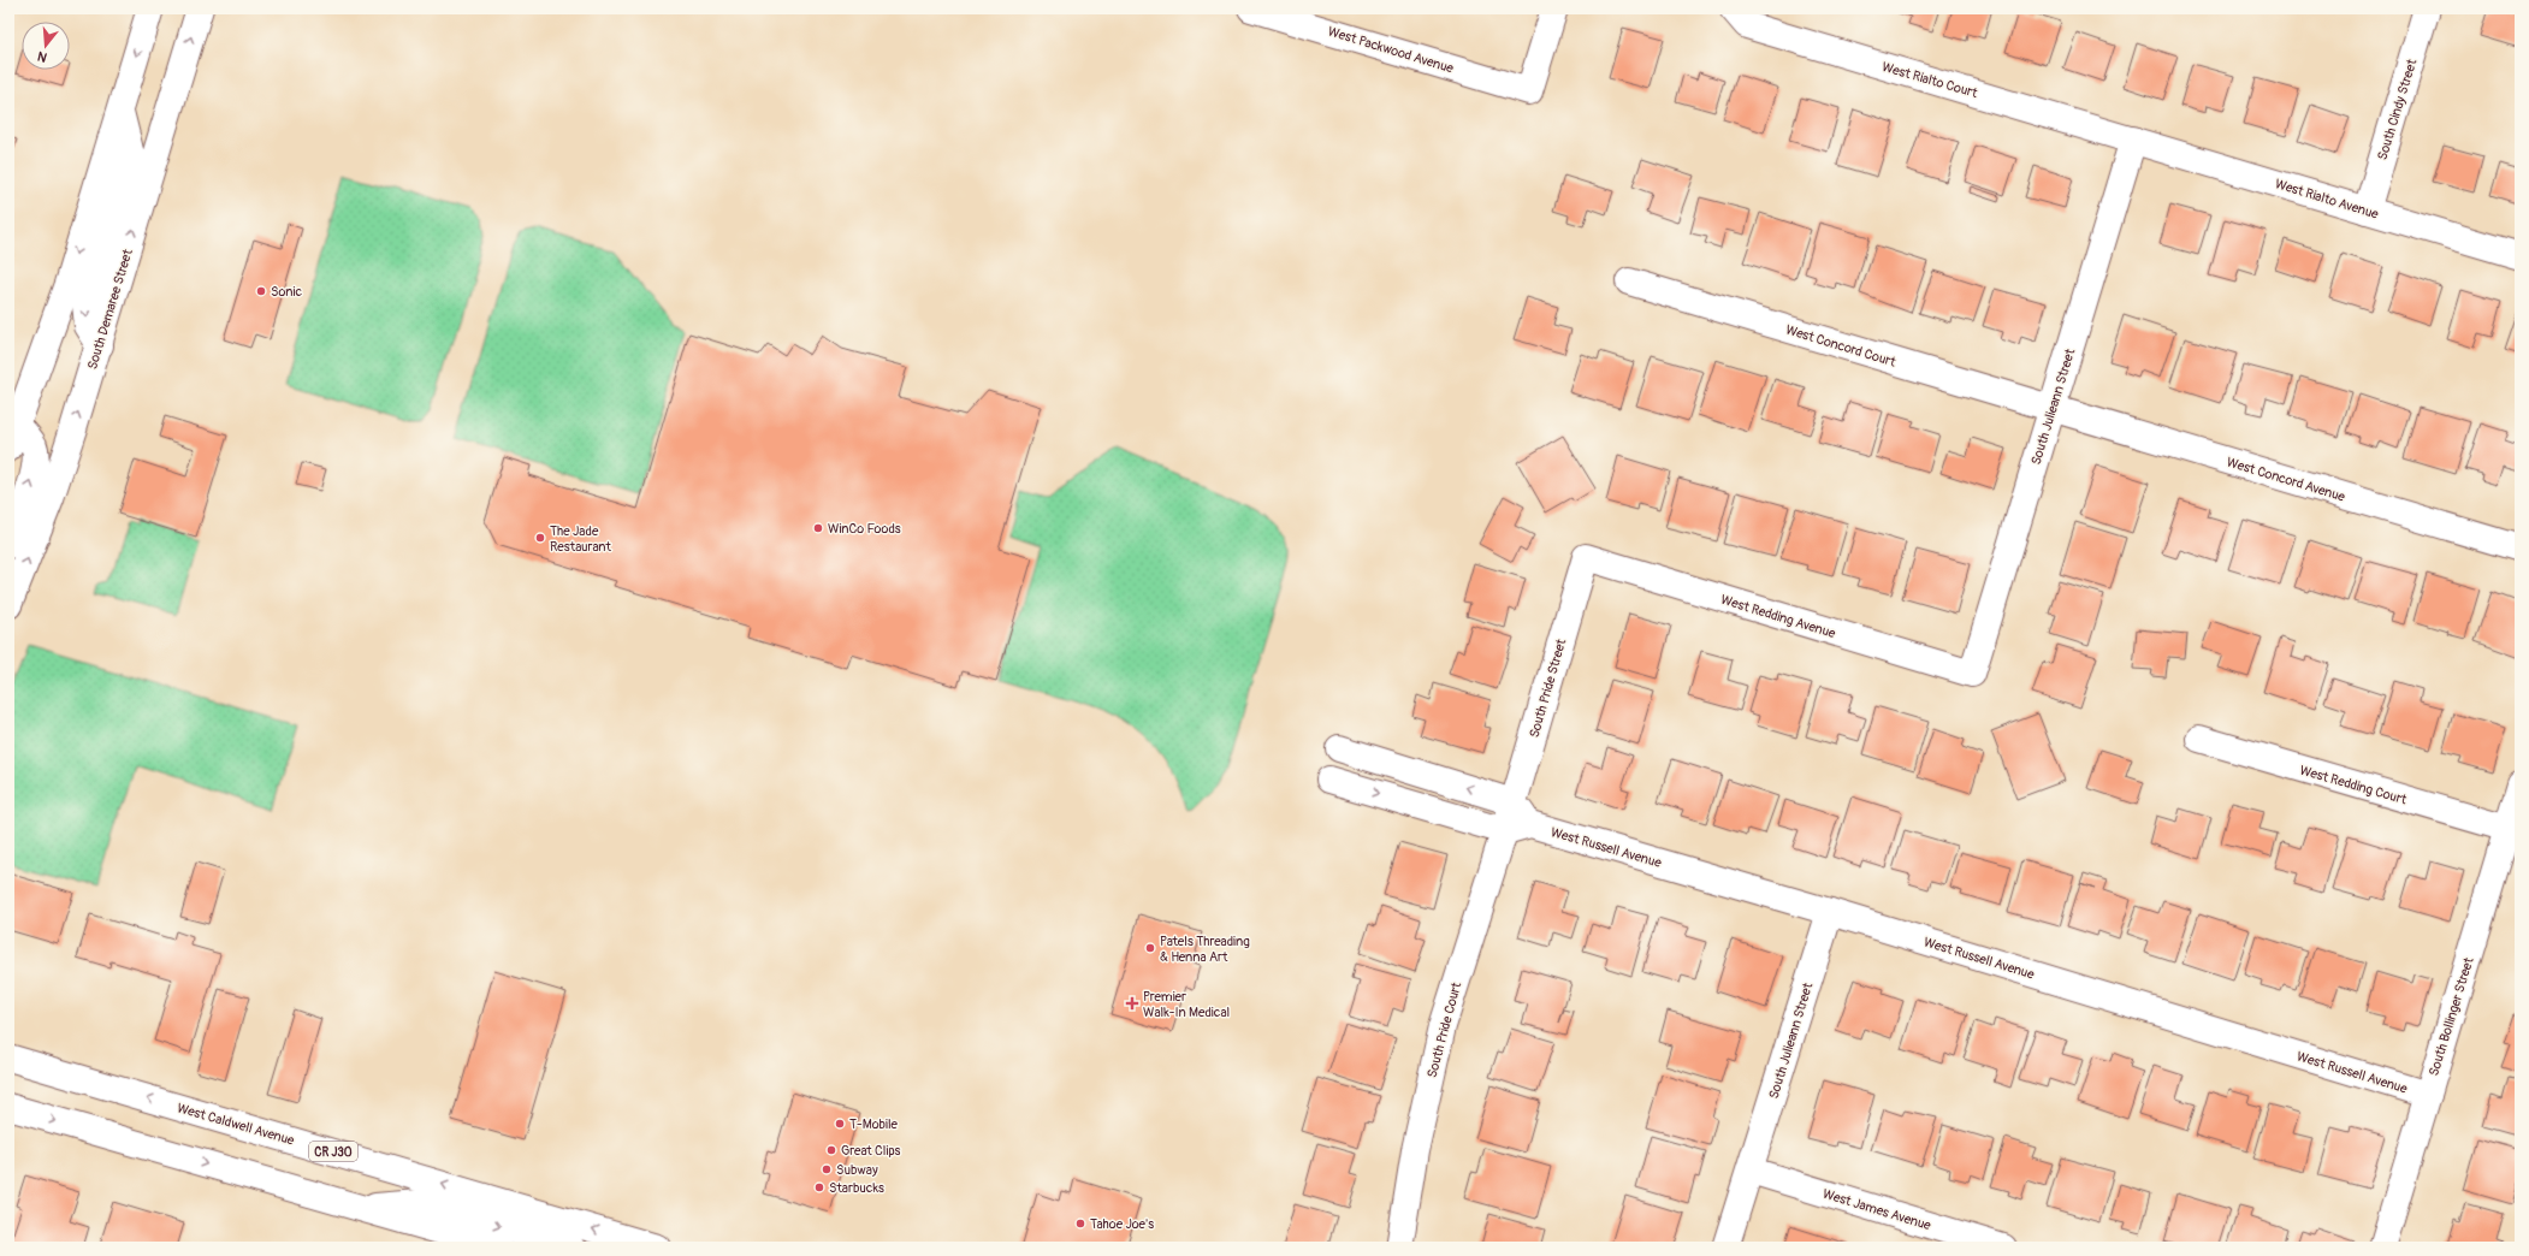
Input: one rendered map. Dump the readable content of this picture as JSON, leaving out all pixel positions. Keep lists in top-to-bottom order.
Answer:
{
  "streets": {
    "street": [
      "West Packwood Avenue",
      "West Rialto Court",
      "South Cindy Street",
      "West Rialto Avenue",
      "South Demaree Street",
      "West Concord Court",
      "South Julieann Street",
      "West Concord Avenue",
      "West Redding Avenue",
      "South Pride Street",
      "West Redding Court",
      "West Russell Avenue",
      "South Bollinger Street",
      "South Pride Court",
      "West Caldwell Avenue",
      "CR J30",
      "West James Avenue"
    ]
  },
  "crossings": [
    ["West Rialto Court", "West Rialto Avenue"],
    ["West Rialto Court", "South Julieann Street"],
    ["South Cindy Street", "West Rialto Avenue"],
    ["West Rialto Avenue", "South Julieann Street"],
    ["West Concord Court", "South Julieann Street"],
    ["West Concord Court", "West Concord Avenue"],
    ["South Julieann Street", "West Concord Avenue"],
    ["South Julieann Street", "West Redding Avenue"],
    ["South Julieann Street", "West Russell Avenue"],
    ["South Julieann Street", "West James Avenue"],
    ["West Redding Avenue", "South Pride Street"],
    ["South Pride Street", "West Russell Avenue"],
    ["South Pride Street", "South Pride Court"],
    ["West Redding Court", "South Bollinger Street"],
    ["West Russell Avenue", "South Bollinger Street"],
    ["West Russell Avenue", "South Pride Court"]
  ],
  "places": {
    "other": [
      "Sonic",
      "WinCo Foods",
      "The Jade Restaurant",
      "Patels Threading & Henna Art",
      "T-Mobile",
      "Great Clips",
      "Subway",
      "Starbucks",
      "Tahoe Joe's"
    ],
    "health": ["Premier Walk-In Medical"]
  },
  "north": "bottom"
}
